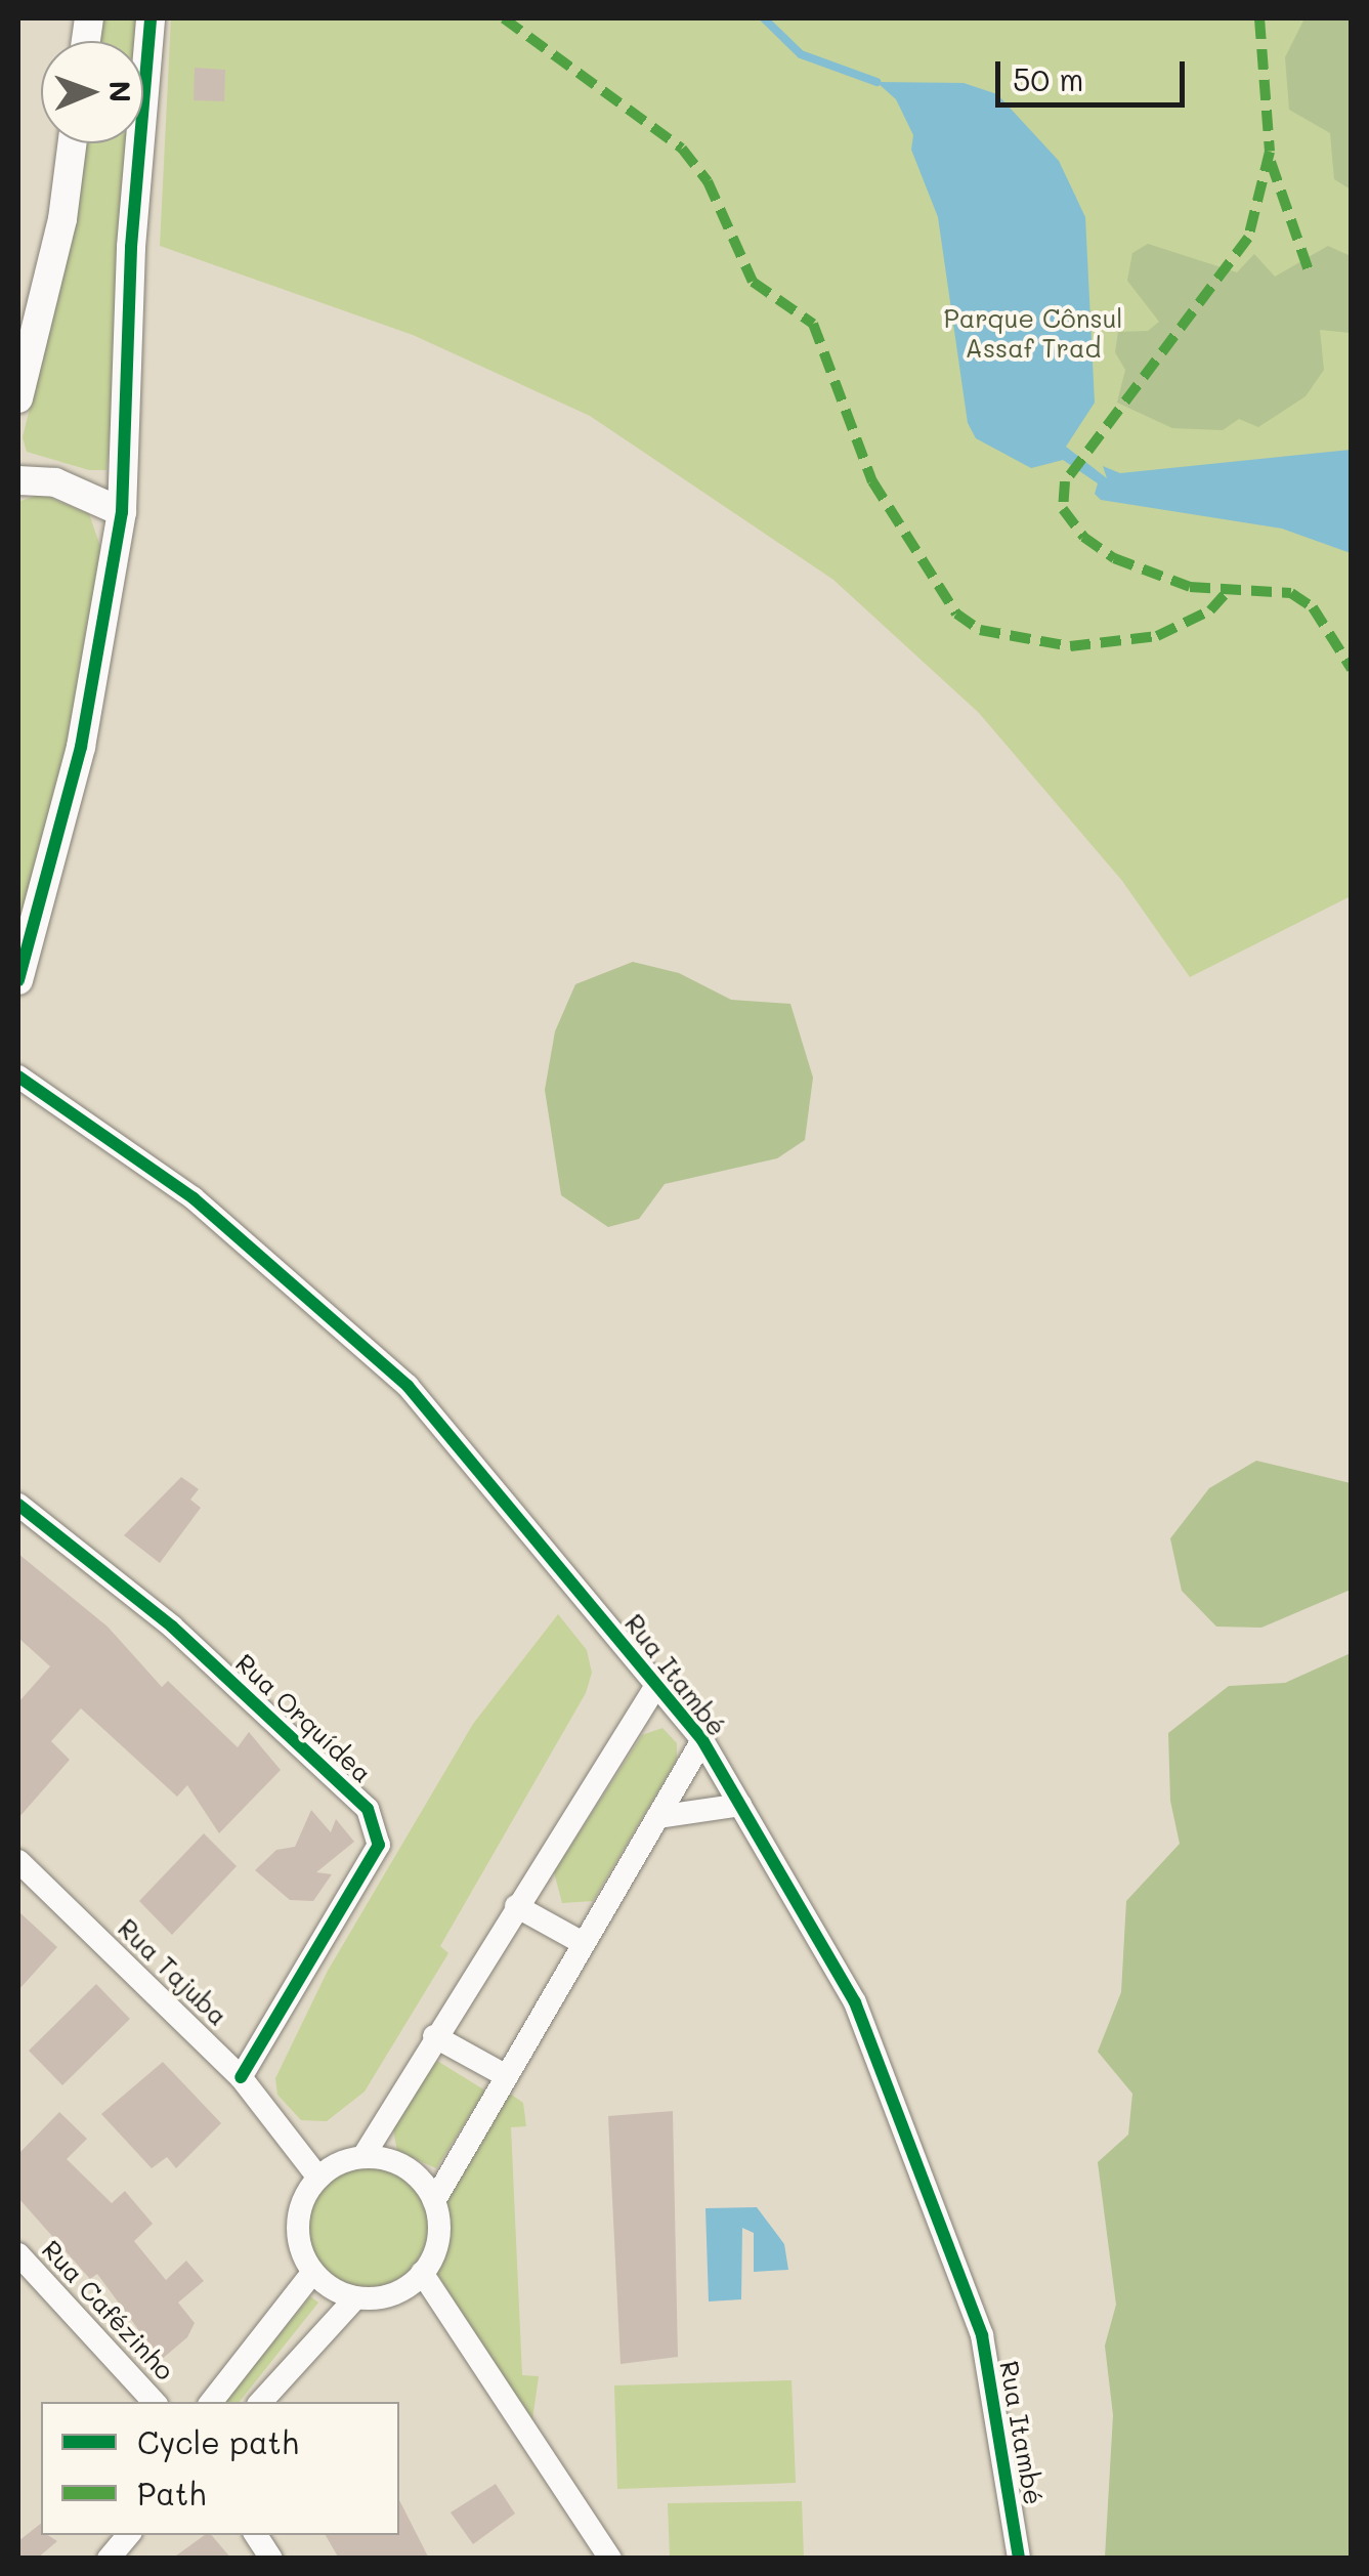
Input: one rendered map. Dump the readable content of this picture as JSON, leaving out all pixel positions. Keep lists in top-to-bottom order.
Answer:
{
  "streets": {
    "street": [
      "Rua Itambé",
      "Rua Orquídea",
      "Rua Tajuba",
      "Rua Cafézinho"
    ]
  },
  "crossings": [
    ["Rua Orquídea", "Rua Tajuba"]
  ],
  "parks": ["Parque Cônsul Assaf Trad"],
  "legend": ["Cycle path", "Path"],
  "scale_bar": "50 m",
  "north": "right"
}
